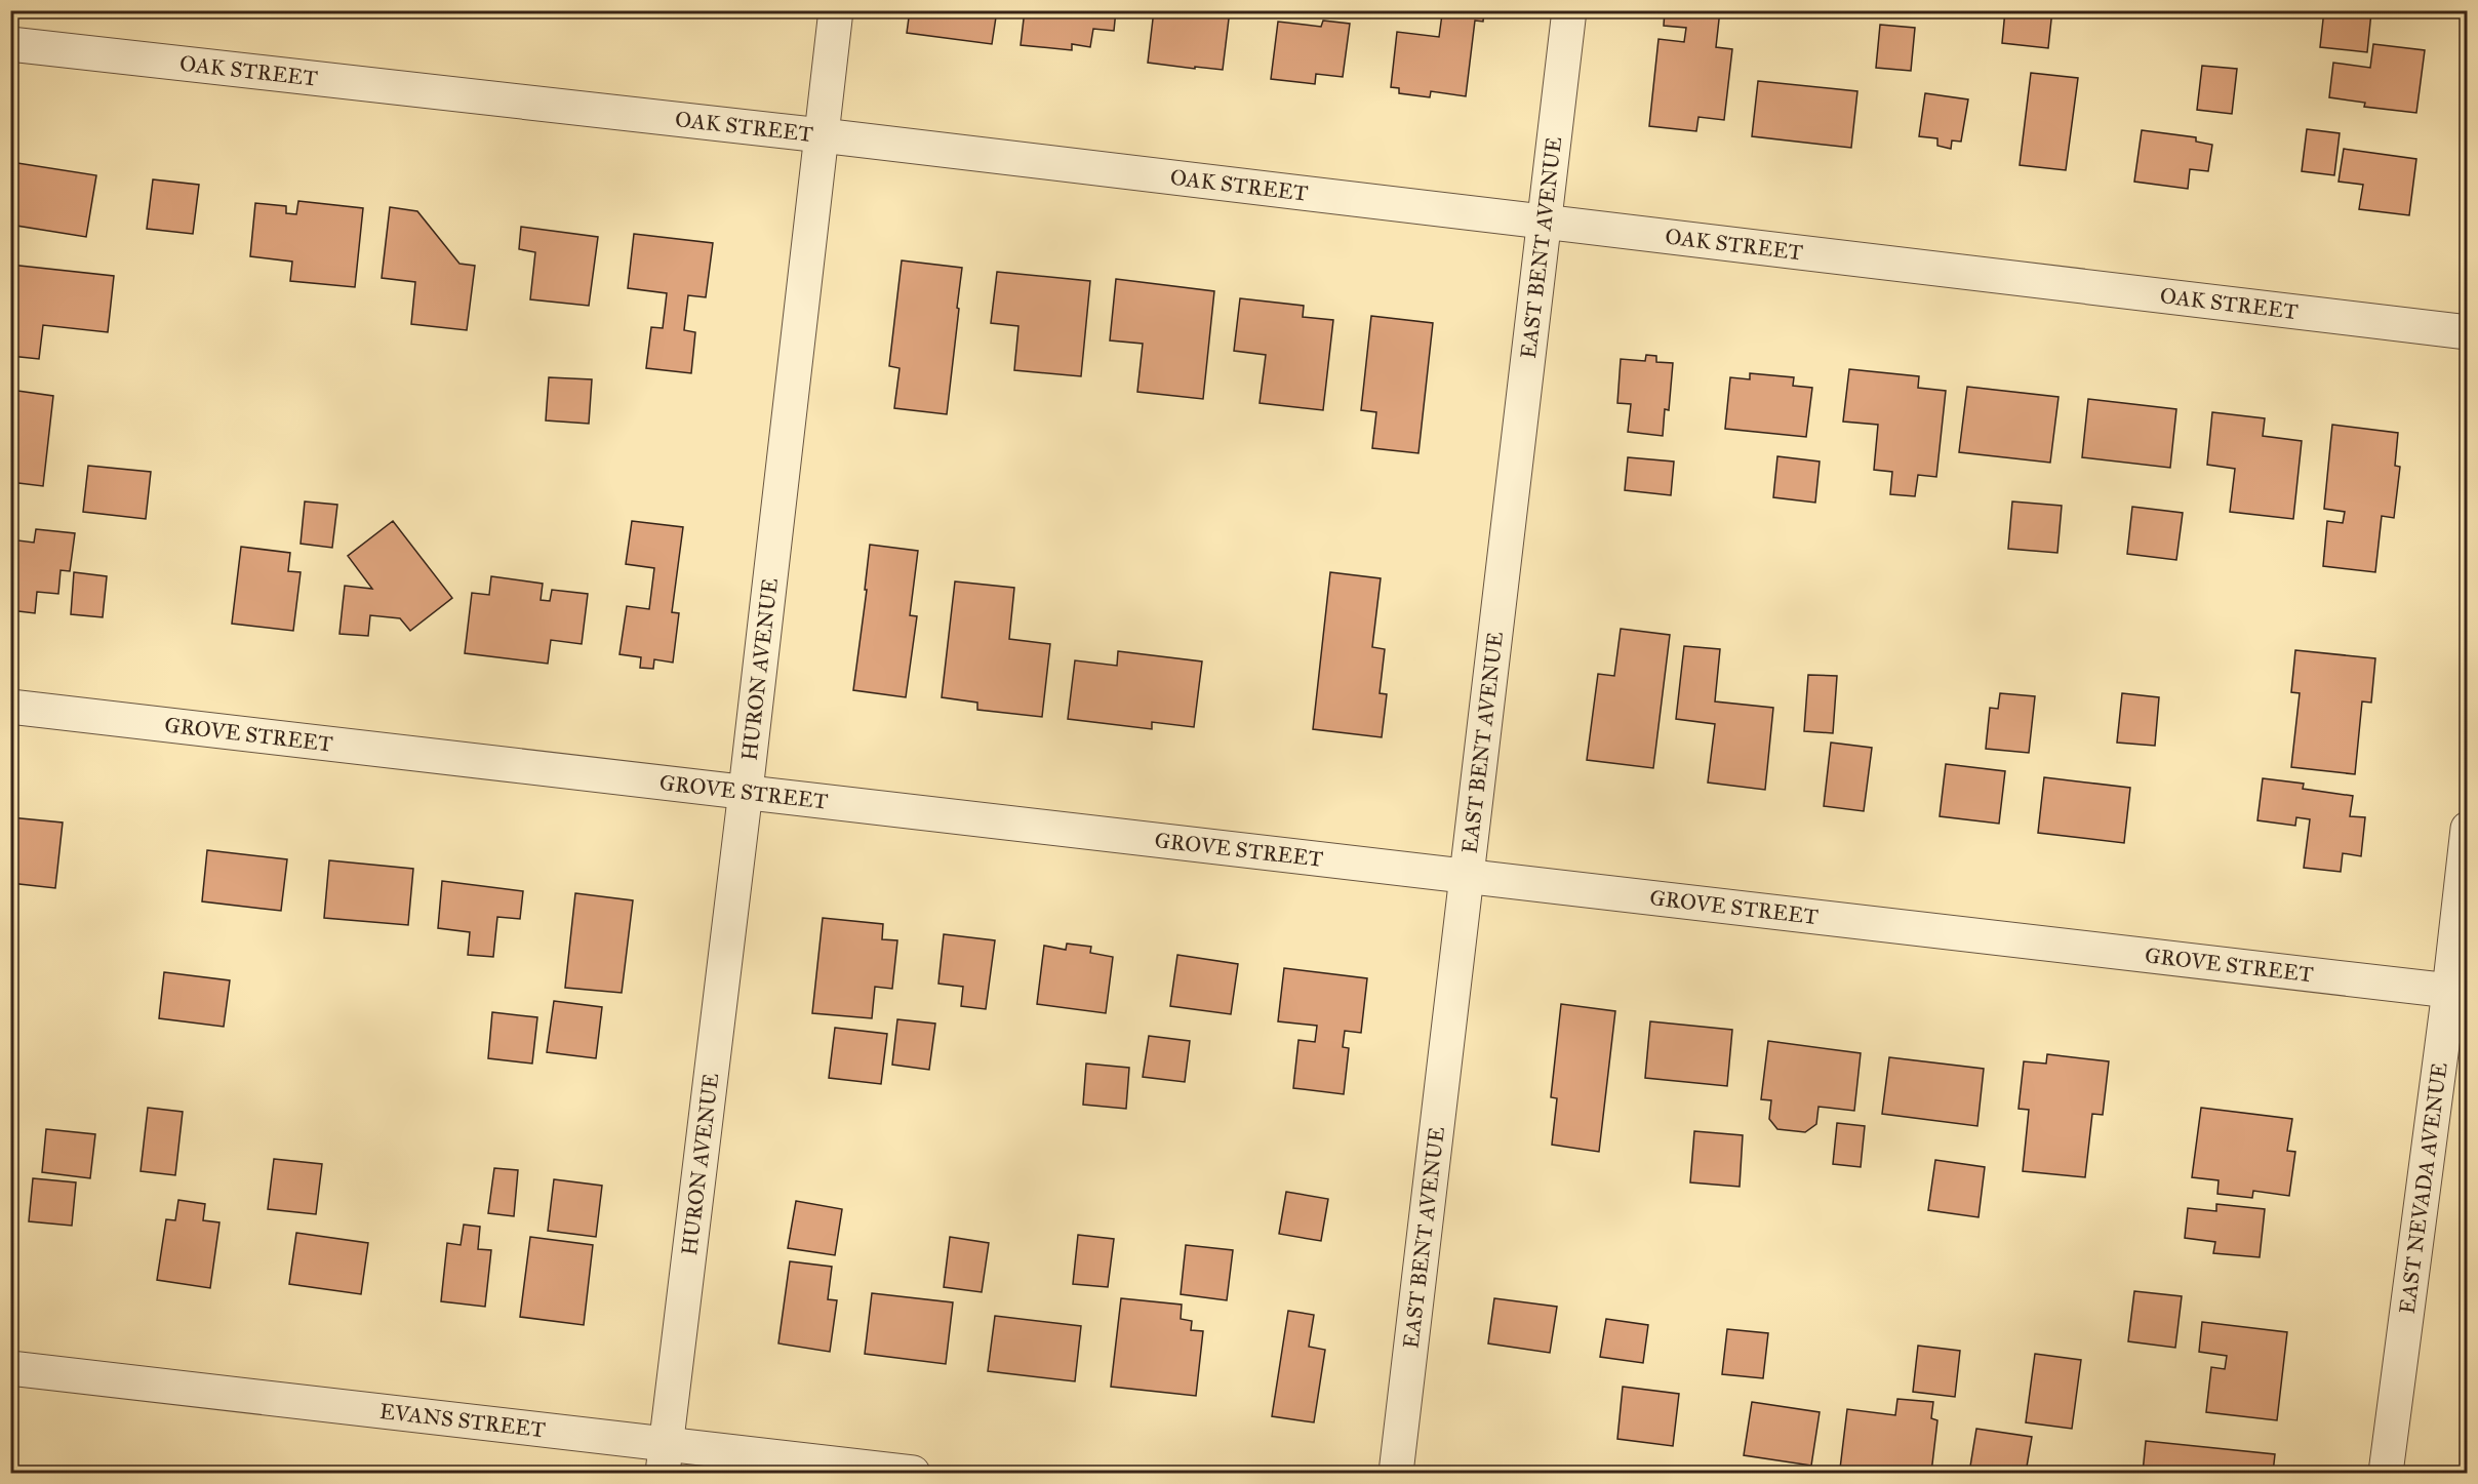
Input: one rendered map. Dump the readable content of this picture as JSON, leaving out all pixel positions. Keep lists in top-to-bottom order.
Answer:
{
  "streets": {
    "street": [
      "OAK STREET",
      "EAST BENT AVENUE",
      "HURON AVENUE",
      "GROVE STREET",
      "EAST NEVADA AVENUE",
      "EVANS STREET"
    ]
  },
  "crossings": [
    ["OAK STREET", "EAST BENT AVENUE"],
    ["OAK STREET", "HURON AVENUE"],
    ["EAST BENT AVENUE", "GROVE STREET"],
    ["HURON AVENUE", "GROVE STREET"],
    ["HURON AVENUE", "EVANS STREET"],
    ["GROVE STREET", "EAST NEVADA AVENUE"]
  ]
}
